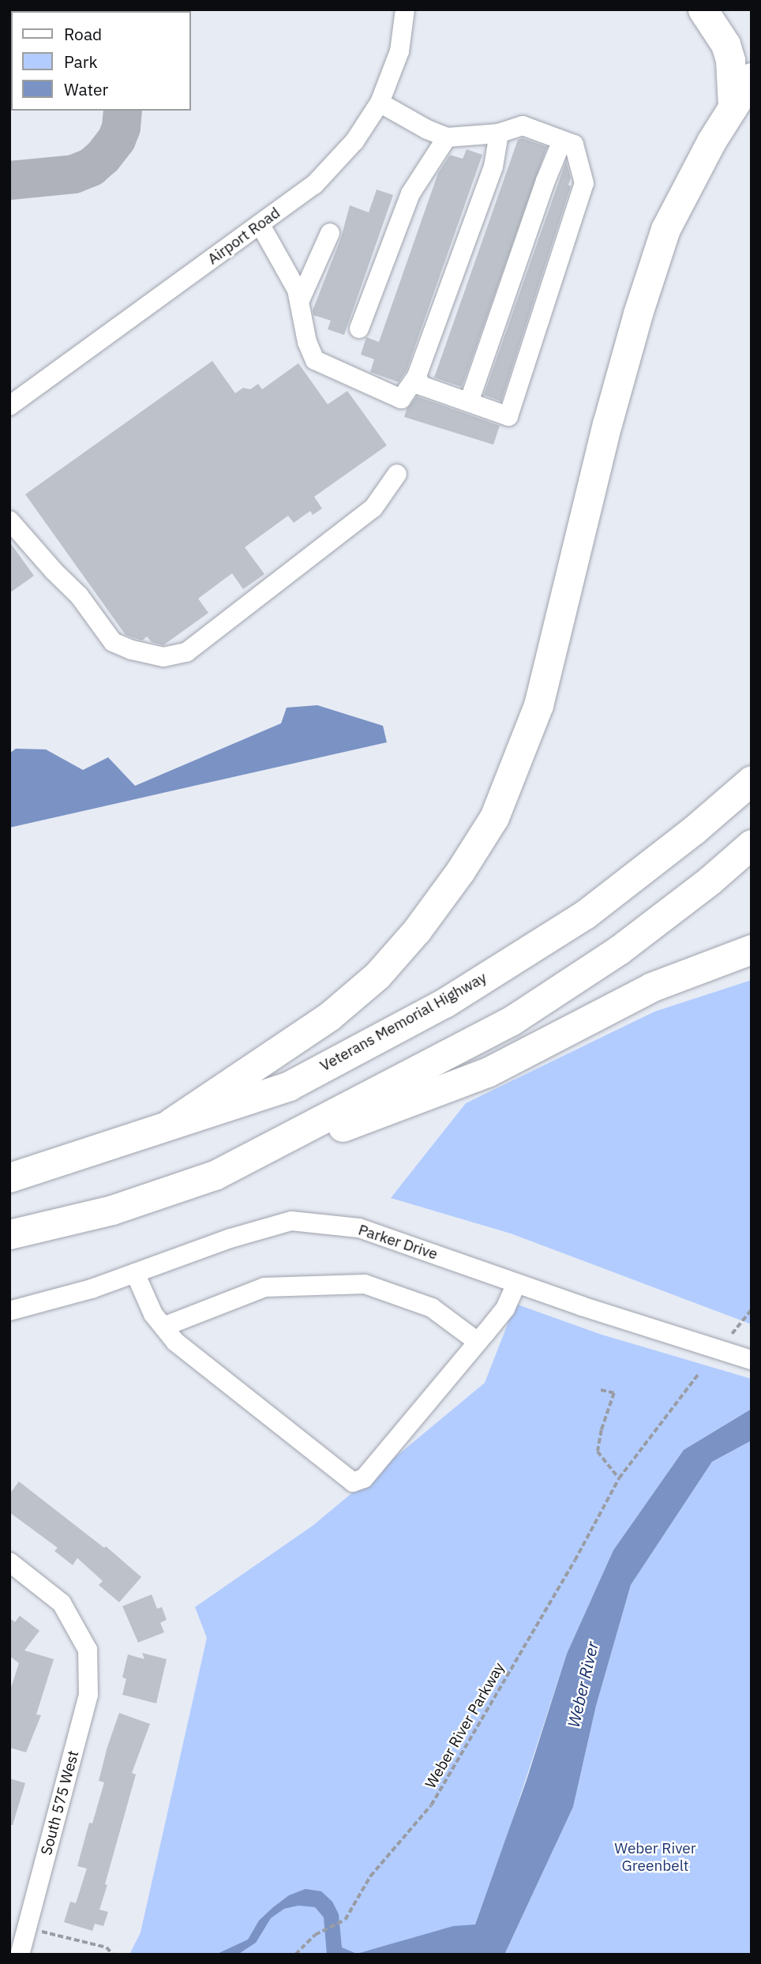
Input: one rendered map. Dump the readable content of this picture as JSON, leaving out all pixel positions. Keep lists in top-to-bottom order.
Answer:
{
  "streets": {
    "highway": ["Veterans Memorial Highway"],
    "street": ["Airport Road", "Parker Drive", "South 575 West"],
    "path": ["Weber River Parkway"]
  },
  "water": ["Weber River"],
  "parks": ["Weber River Greenbelt"],
  "legend": ["Road", "Park", "Water"]
}
